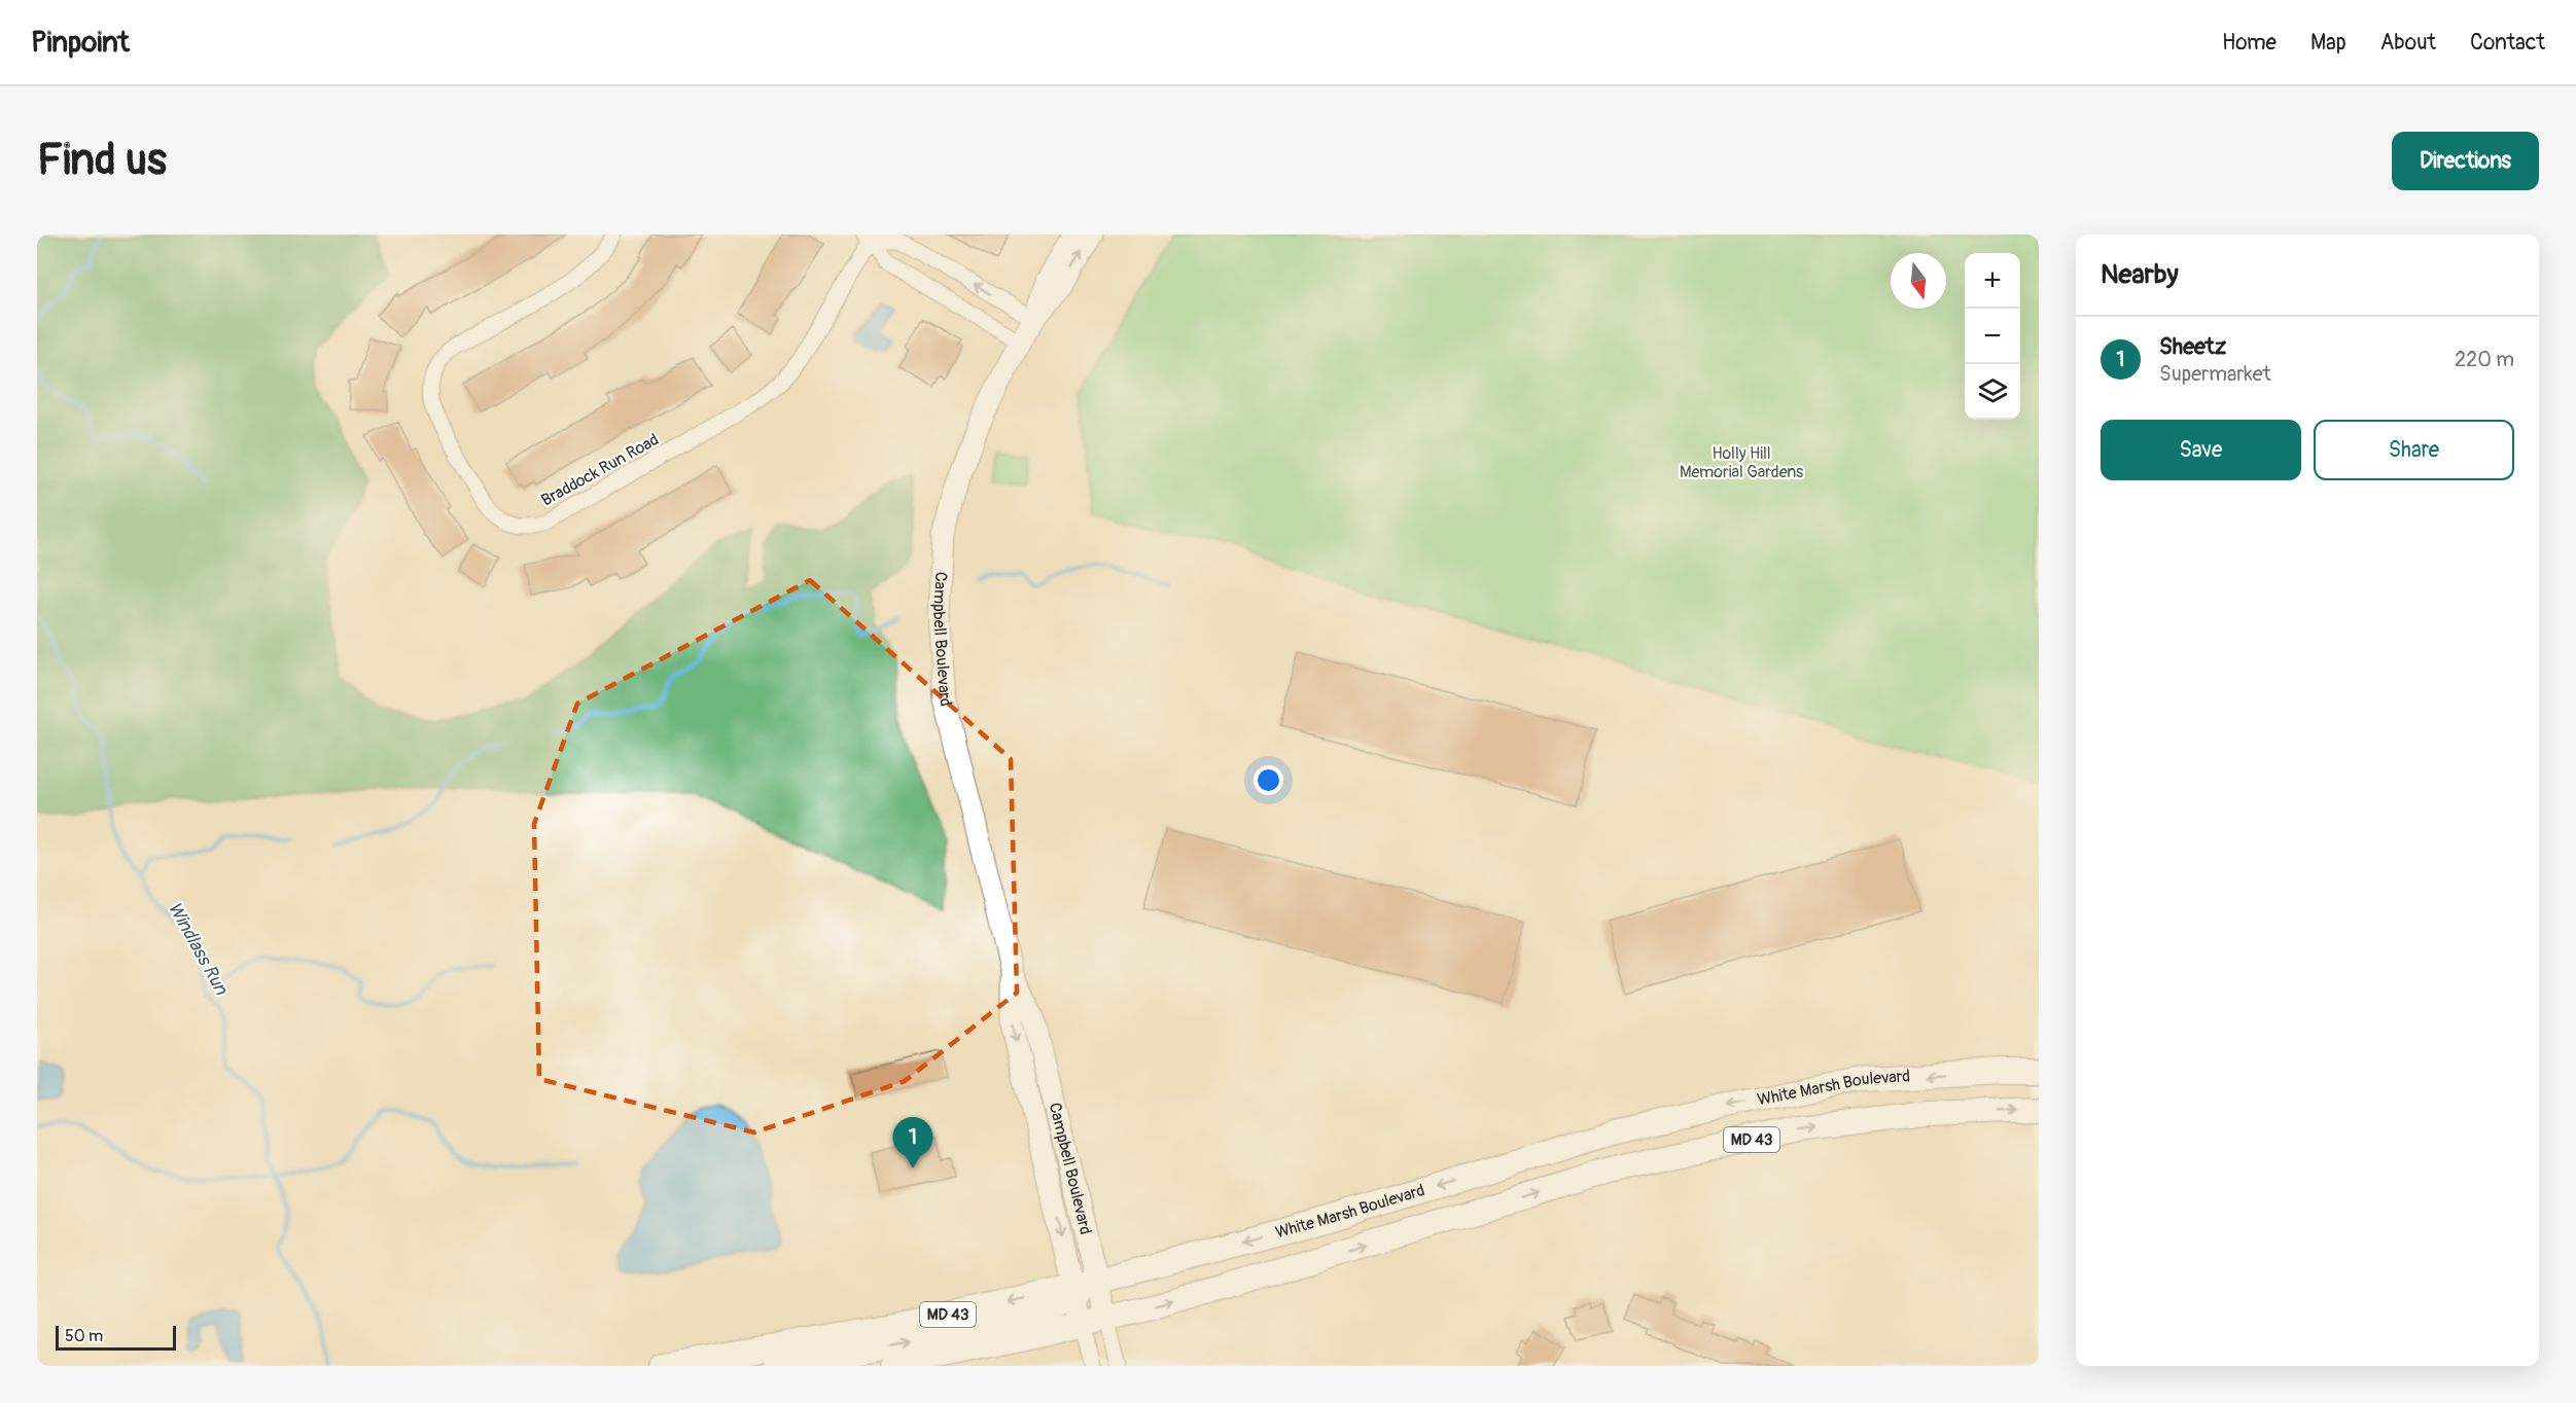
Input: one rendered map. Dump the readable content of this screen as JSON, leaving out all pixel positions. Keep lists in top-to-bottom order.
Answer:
{
  "streets": {
    "main road": ["White Marsh Boulevard", "MD 43"],
    "street": ["Braddock Run Road", "Campbell Boulevard"]
  },
  "crossings": [
    ["Campbell Boulevard", "White Marsh Boulevard"],
    ["Campbell Boulevard", "MD 43"]
  ],
  "water": ["Windlass Run"],
  "parks": ["Holly Hill Memorial Gardens"],
  "scale_bar": "50 m",
  "north": "bottom",
  "page": {
    "header": "Pinpoint",
    "nav": [
      "Home",
      "Map",
      "About",
      "Contact"
    ],
    "buttons": [
      "Directions",
      ["Save", "Share"]
    ],
    "title": "Find us",
    "heading": "Nearby",
    "map_buttons": ["+", "−"],
    "list": [
      {
        "mark": "1",
        "name": "Sheetz",
        "note": "Supermarket",
        "value": "220 m"
      }
    ],
    "pins": "1",
    "scale": "50 m"
  }
}
